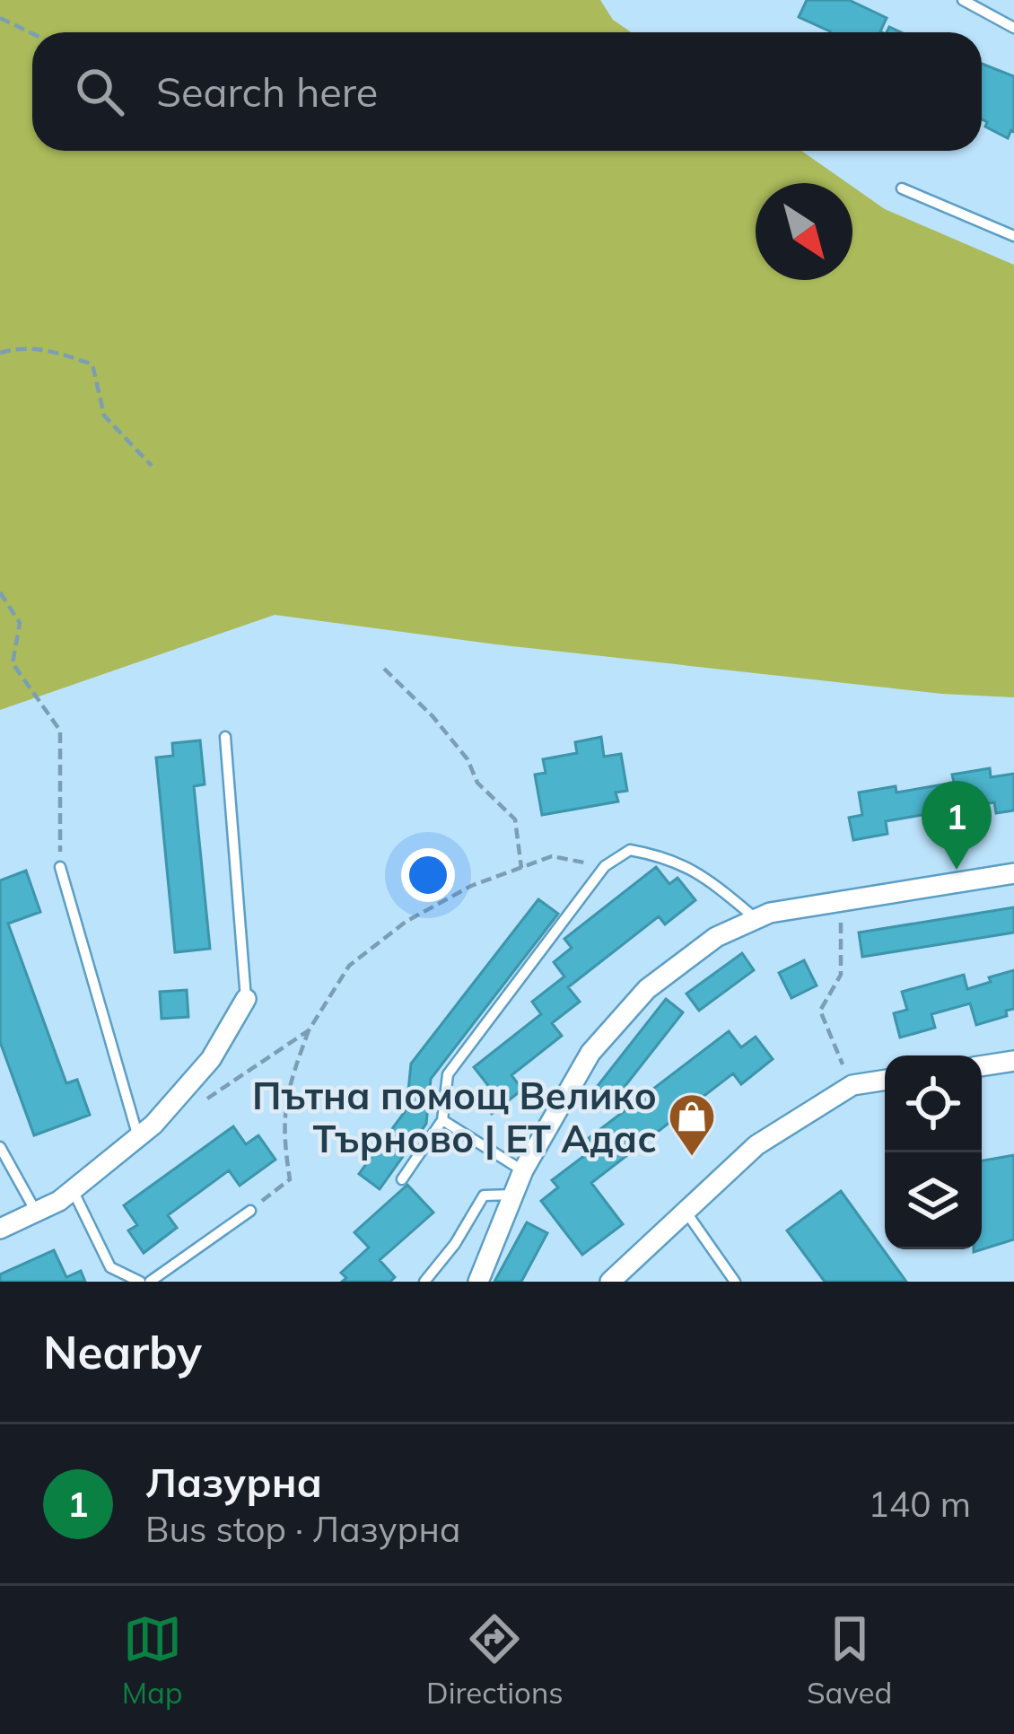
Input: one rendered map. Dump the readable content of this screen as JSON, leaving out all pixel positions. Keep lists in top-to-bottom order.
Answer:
{
  "places": {
    "shop": ["Пътна помощ Велико Търново | ЕТ Адас"]
  },
  "north": "bottom right",
  "page": {
    "search": "Search here",
    "pins": "1",
    "heading": "Nearby",
    "list": [
      {
        "mark": "1",
        "name": "Лазурна",
        "note": "Bus stop · Лазурна",
        "value": "140 m"
      }
    ],
    "nav": ["Map", "Directions", "Saved"]
  }
}
